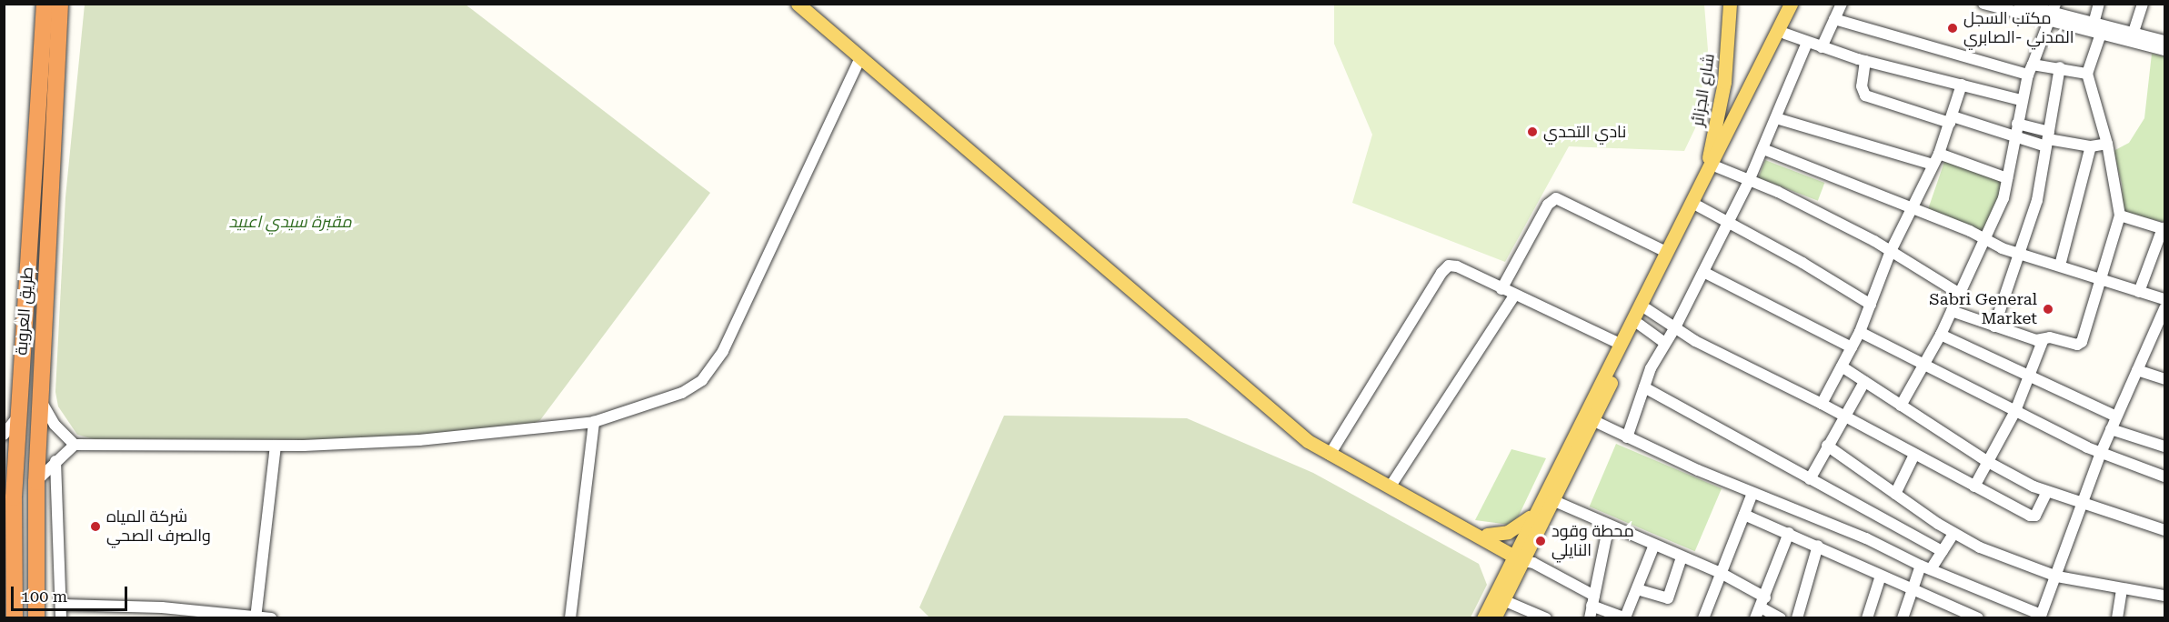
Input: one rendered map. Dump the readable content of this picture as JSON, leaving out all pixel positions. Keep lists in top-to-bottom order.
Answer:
{
  "streets": {
    "highway": ["طريق العروبة"],
    "main road": ["شارع الجزائر"]
  },
  "parks": ["مقبرة سيدي اعبيد"],
  "places": [
    "مكتب السجل المدني -الصابري",
    "نادي التحدي",
    "Sabri General Market",
    "شركة المياه والصرف الصحي",
    "محطة وقود النايلي"
  ],
  "scale_bar": "100 m"
}
